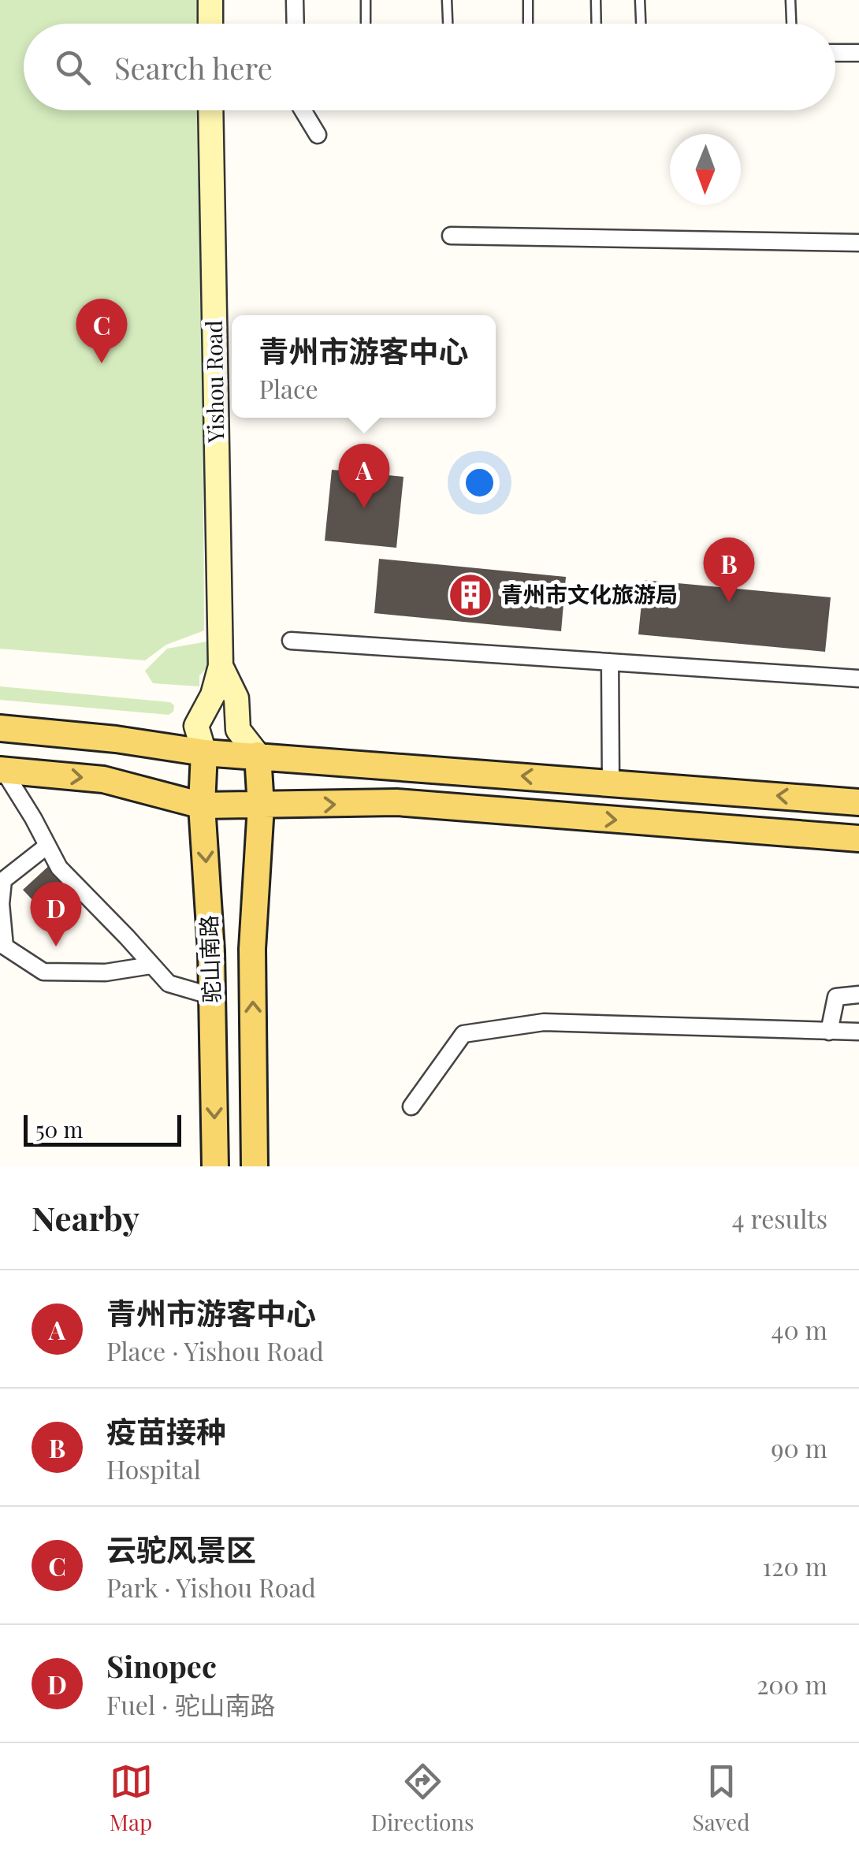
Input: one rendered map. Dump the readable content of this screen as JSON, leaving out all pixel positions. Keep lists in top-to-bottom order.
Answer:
{
  "streets": {
    "main road": ["驼山南路"],
    "street": ["Yishou Road"]
  },
  "places": {
    "building": ["青州市文化旅游局"]
  },
  "scale_bar": "50 m",
  "north": "bottom",
  "page": {
    "search": "Search here",
    "pins": [
      "C",
      "A",
      "B",
      "D"
    ],
    "popup": ["青州市游客中心", "Place"],
    "scale": "50 m",
    "heading": ["Nearby", "4 results"],
    "list": [
      {
        "mark": "A",
        "name": "青州市游客中心",
        "note": "Place · Yishou Road",
        "value": "40 m"
      },
      {
        "mark": "B",
        "name": "疫苗接种",
        "note": "Hospital",
        "value": "90 m"
      },
      {
        "mark": "C",
        "name": "云驼风景区",
        "note": "Park · Yishou Road",
        "value": "120 m"
      },
      {
        "mark": "D",
        "name": "Sinopec",
        "note": "Fuel · 驼山南路",
        "value": "200 m"
      }
    ],
    "nav": ["Map", "Directions", "Saved"]
  }
}
